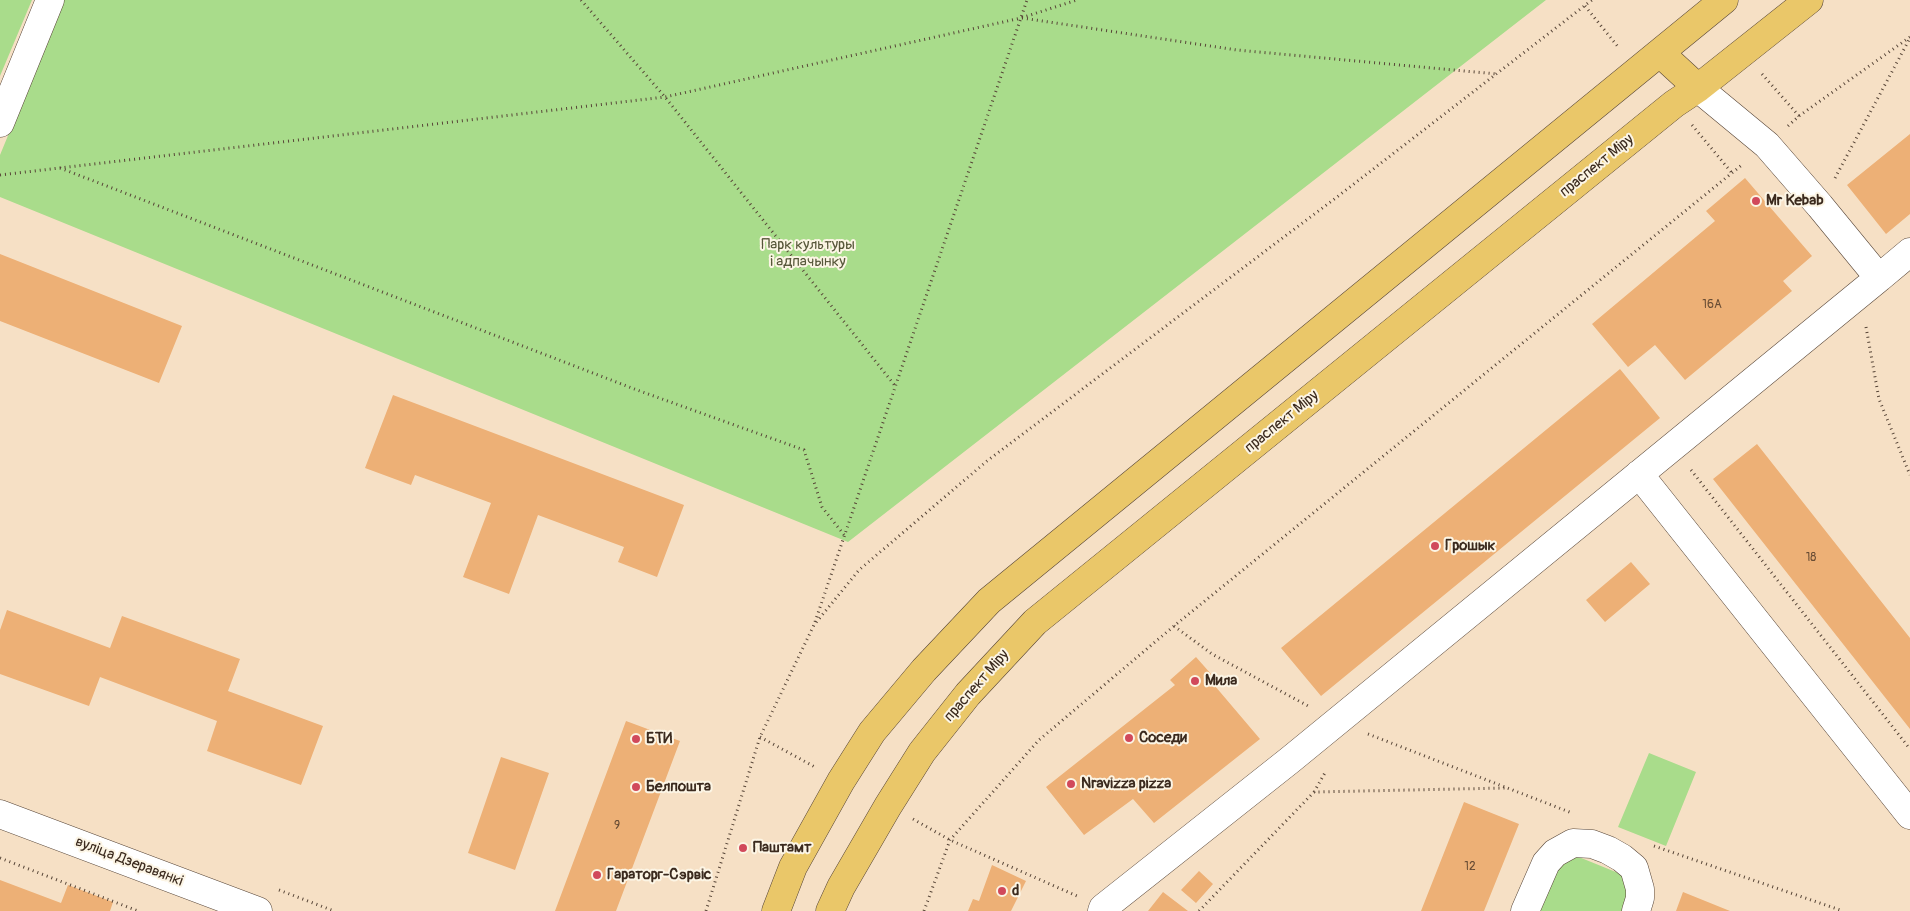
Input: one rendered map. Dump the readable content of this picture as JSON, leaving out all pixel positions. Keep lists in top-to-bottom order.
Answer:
{
  "streets": {
    "main road": ["праспект Міру"],
    "street": ["вуліца Дзеравянкі"]
  },
  "parks": ["Парк культуры і адпачынку"],
  "places": [
    "Mr Kebab",
    "Грошык",
    "Мила",
    "Соседи",
    "БТИ",
    "Nravizza pizza",
    "Белпошта",
    "Паштамт",
    "Гараторг-Сэрвіс",
    "d"
  ],
  "house_numbers": [
    "16А",
    "18",
    "9",
    "12"
  ]
}
